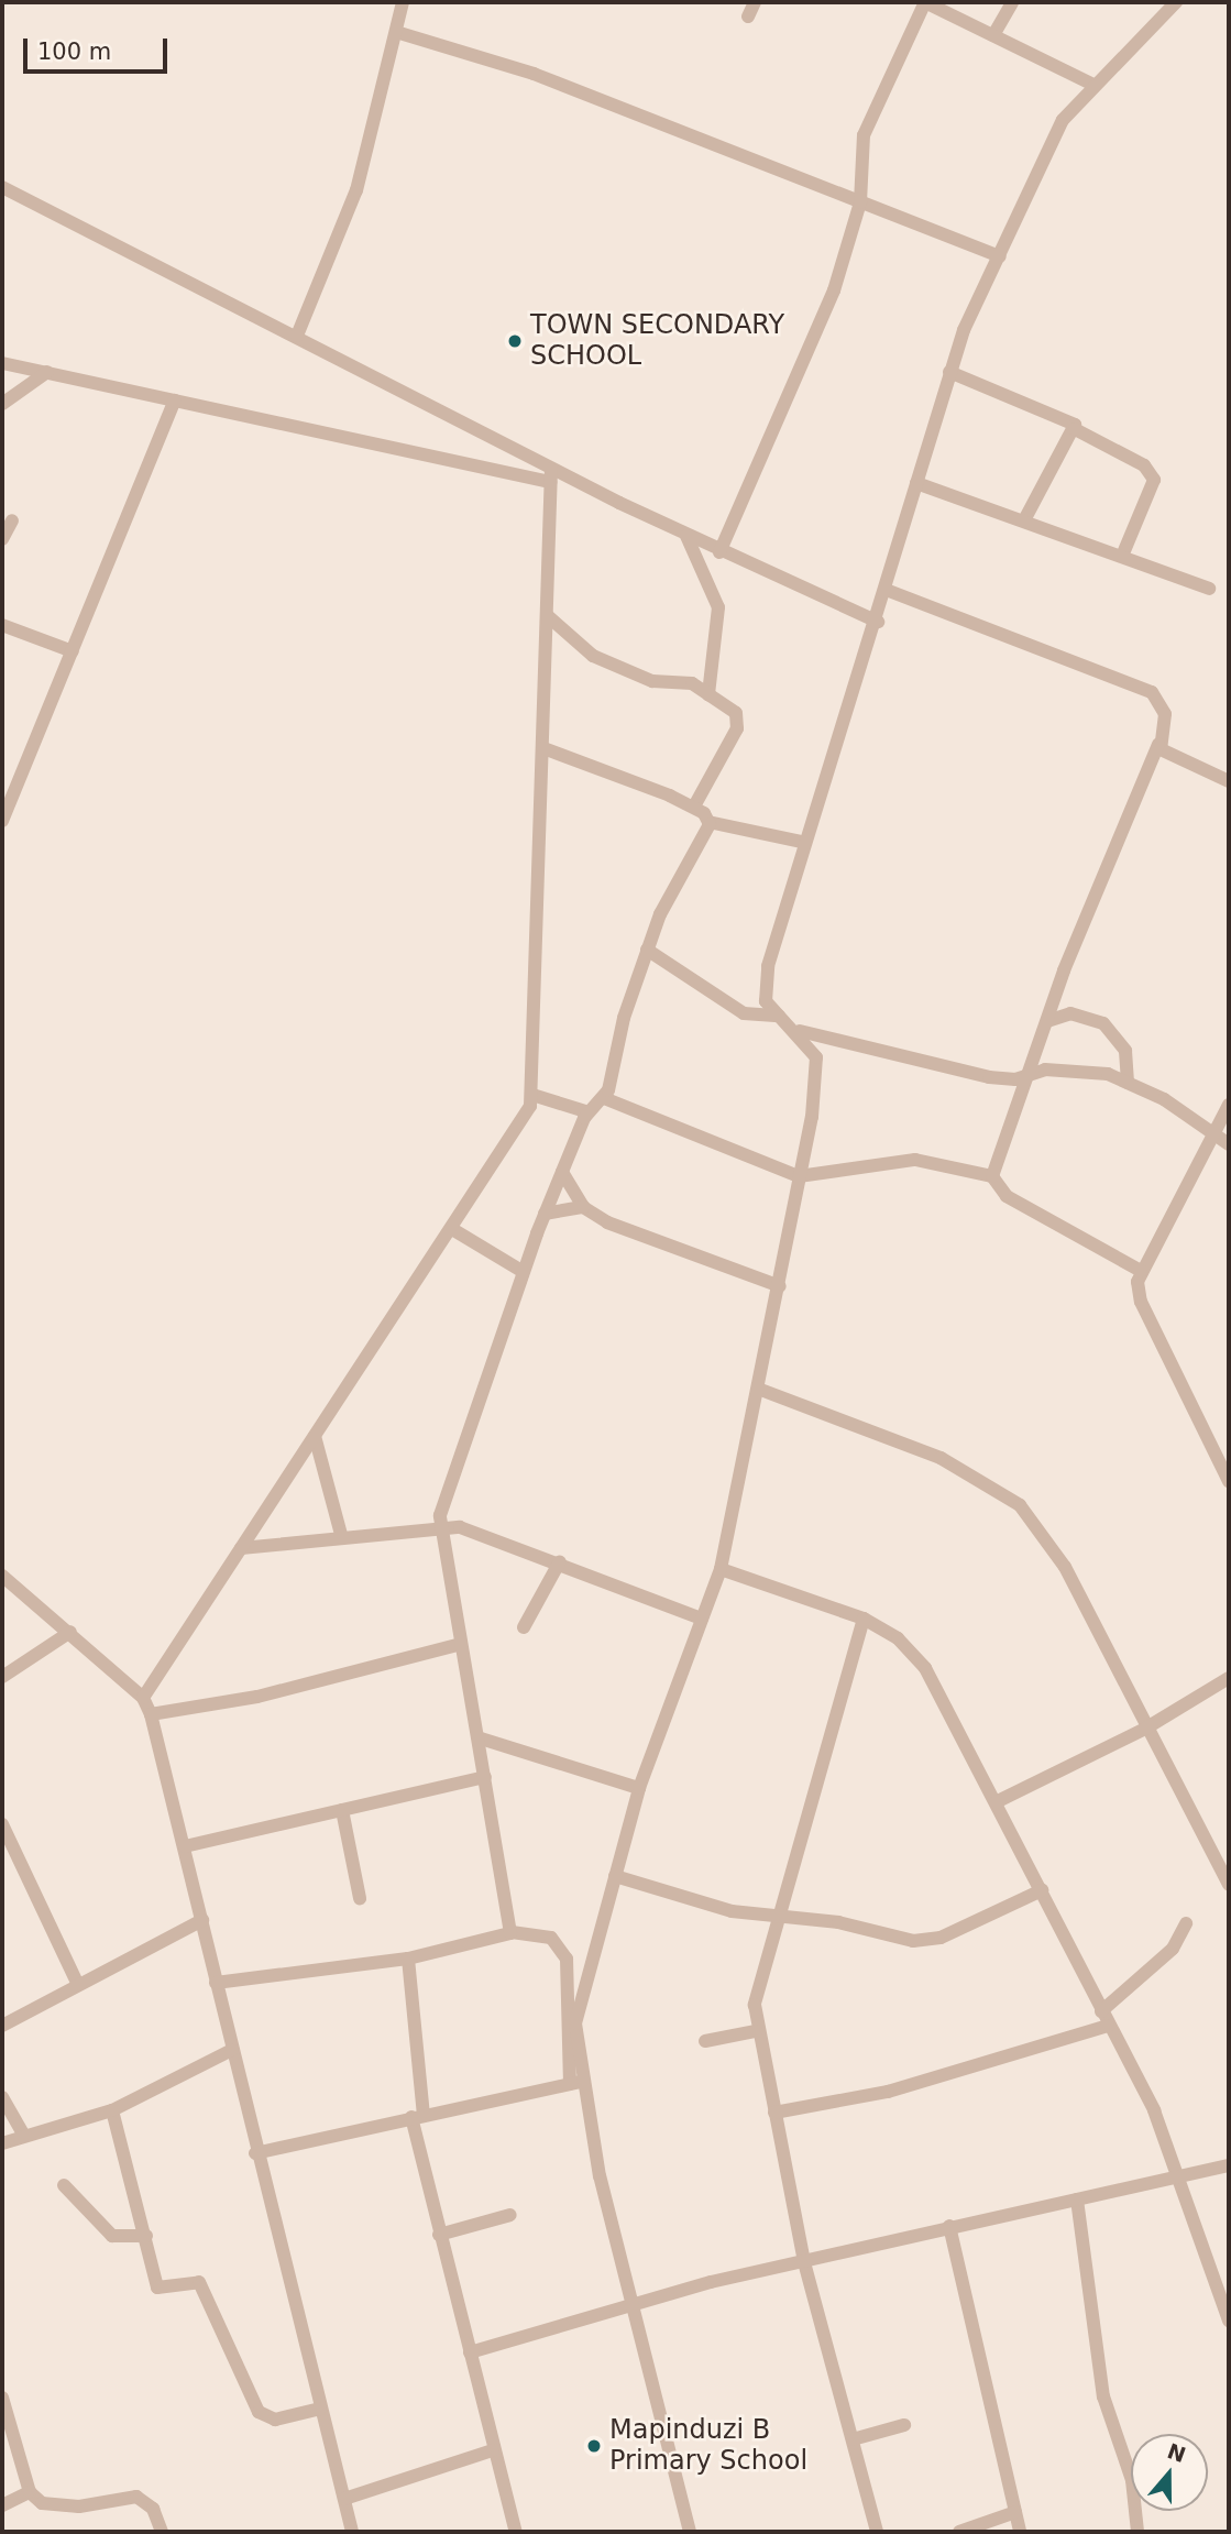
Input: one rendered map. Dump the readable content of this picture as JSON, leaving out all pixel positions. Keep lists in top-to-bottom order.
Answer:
{
  "places": ["TOWN SECONDARY SCHOOL", "Mapinduzi B Primary School"],
  "scale_bar": "100 m",
  "north": "top"
}
